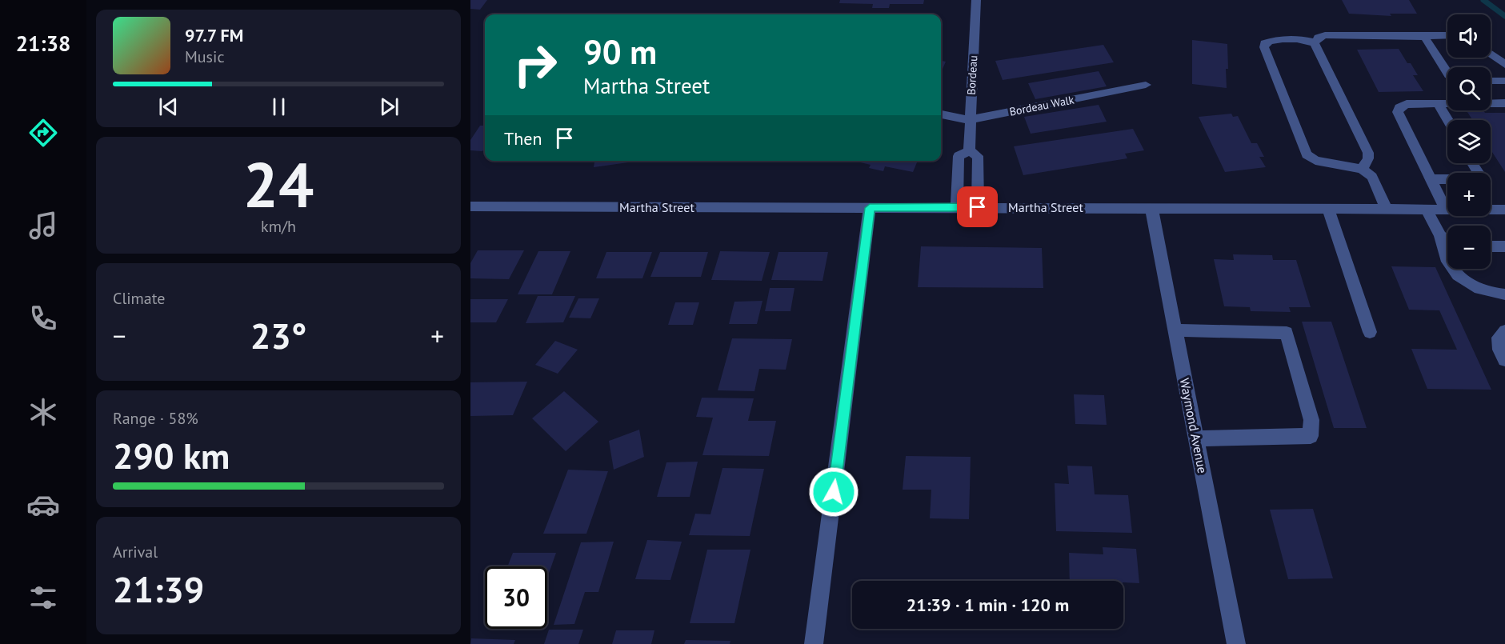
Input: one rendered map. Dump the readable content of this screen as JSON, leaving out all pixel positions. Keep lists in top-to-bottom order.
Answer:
{
  "streets": {
    "street": [
      "Bordeau",
      "Bordeau Walk",
      "Martha Street",
      "Waymond Avenue"
    ]
  },
  "crossings": [
    ["Bordeau", "Bordeau Walk"],
    ["Bordeau", "Martha Street"],
    ["Martha Street", "Waymond Avenue"]
  ],
  "page": {
    "tabs": "21:38",
    "map_buttons": ["+", "−"],
    "turn": ["90 m", "Martha Street"],
    "song": ["97.7 FM", "Music"],
    "then": "Then",
    "tile": [
      ["24", "km/h"],
      "Climate",
      ["Range · 58%", "290 km"],
      ["Arrival", "21:39"]
    ],
    "heat": ["−", "23°", "+"],
    "limit": "30",
    "trip": "21:39 · 1 min · 120 m"
  }
}
